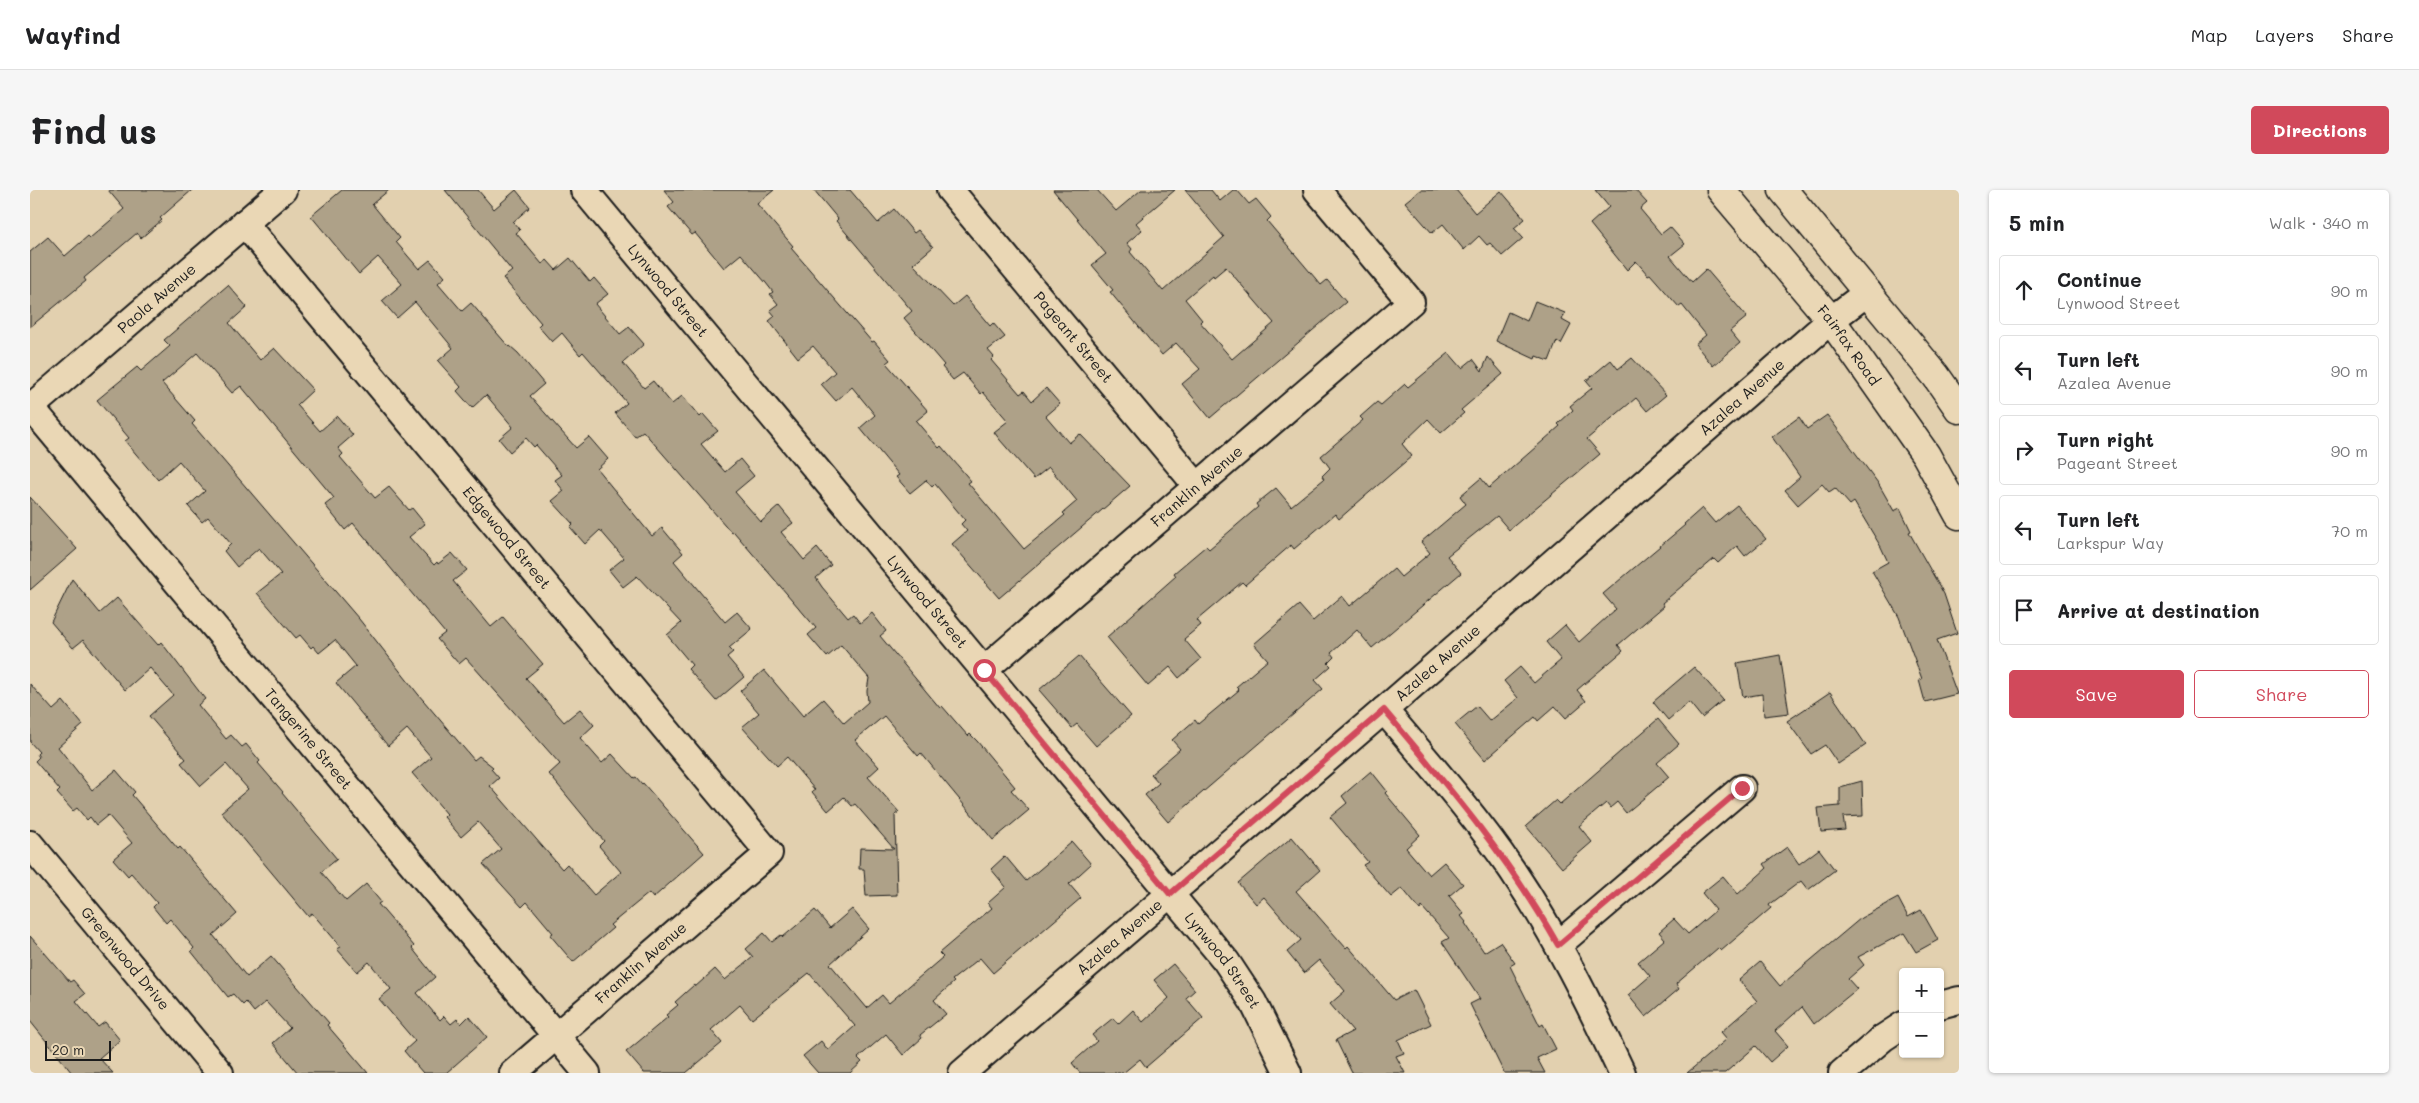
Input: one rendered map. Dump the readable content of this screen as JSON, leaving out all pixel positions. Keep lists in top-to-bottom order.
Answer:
{
  "streets": {
    "main road": ["Fairfax Road"],
    "street": [
      "Lynwood Street",
      "Paola Avenue",
      "Pageant Street",
      "Azalea Avenue",
      "Franklin Avenue",
      "Edgewood Street",
      "Tangerine Street",
      "Greenwood Drive"
    ]
  },
  "crossings": [
    ["Lynwood Street", "Azalea Avenue"],
    ["Lynwood Street", "Franklin Avenue"],
    ["Paola Avenue", "Edgewood Street"],
    ["Paola Avenue", "Tangerine Street"],
    ["Pageant Street", "Franklin Avenue"],
    ["Fairfax Road", "Azalea Avenue"],
    ["Franklin Avenue", "Edgewood Street"],
    ["Franklin Avenue", "Tangerine Street"]
  ],
  "scale_bar": "20 m",
  "page": {
    "header": "Wayfind",
    "nav": ["Map", "Layers", "Share"],
    "buttons": [
      "Directions",
      ["Save", "Share"]
    ],
    "title": "Find us",
    "heading": ["5 min", "Walk · 340 m"],
    "list": [
      ["Continue", "Lynwood Street", "90 m"],
      ["Turn left", "Azalea Avenue", "90 m"],
      ["Turn right", "Pageant Street", "90 m"],
      ["Turn left", "Larkspur Way", "70 m"],
      "Arrive at destination"
    ],
    "map_buttons": ["+", "−"],
    "scale": "20 m"
  }
}
